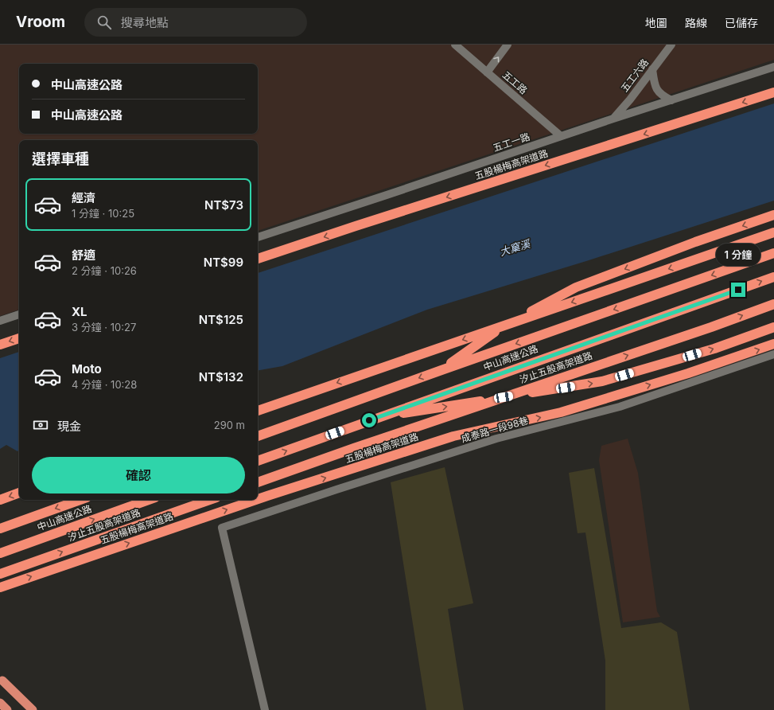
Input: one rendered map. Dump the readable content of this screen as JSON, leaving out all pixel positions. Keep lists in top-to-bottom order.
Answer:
{
  "streets": {
    "highway": ["五股楊梅高架道路", "中山高速公路", "汐止五股高架道路"],
    "street": [
      "五工六路",
      "五工路",
      "五工一路",
      "成泰路一段98巷"
    ]
  },
  "crossings": [
    ["五工六路", "五工一路"],
    ["五工路", "五工一路"]
  ],
  "water": ["大窠溪"],
  "page": {
    "header": "Vroom",
    "search": "搜尋地點",
    "nav": ["地圖", "路線", "已儲存"],
    "banner": ["中山高速公路", "中山高速公路"],
    "heading": "選擇車種",
    "list": [
      {
        "name": "經濟",
        "note": "1 分鐘 · 10:25",
        "value": "NT$73"
      },
      {
        "name": "舒適",
        "note": "2 分鐘 · 10:26",
        "value": "NT$99"
      },
      {
        "name": "XL",
        "note": "3 分鐘 · 10:27",
        "value": "NT$125"
      },
      {
        "name": "Moto",
        "note": "4 分鐘 · 10:28",
        "value": "NT$132"
      }
    ],
    "bubble": "1 分鐘",
    "pay": ["現金", "290 m"],
    "buttons": "確認"
  }
}
